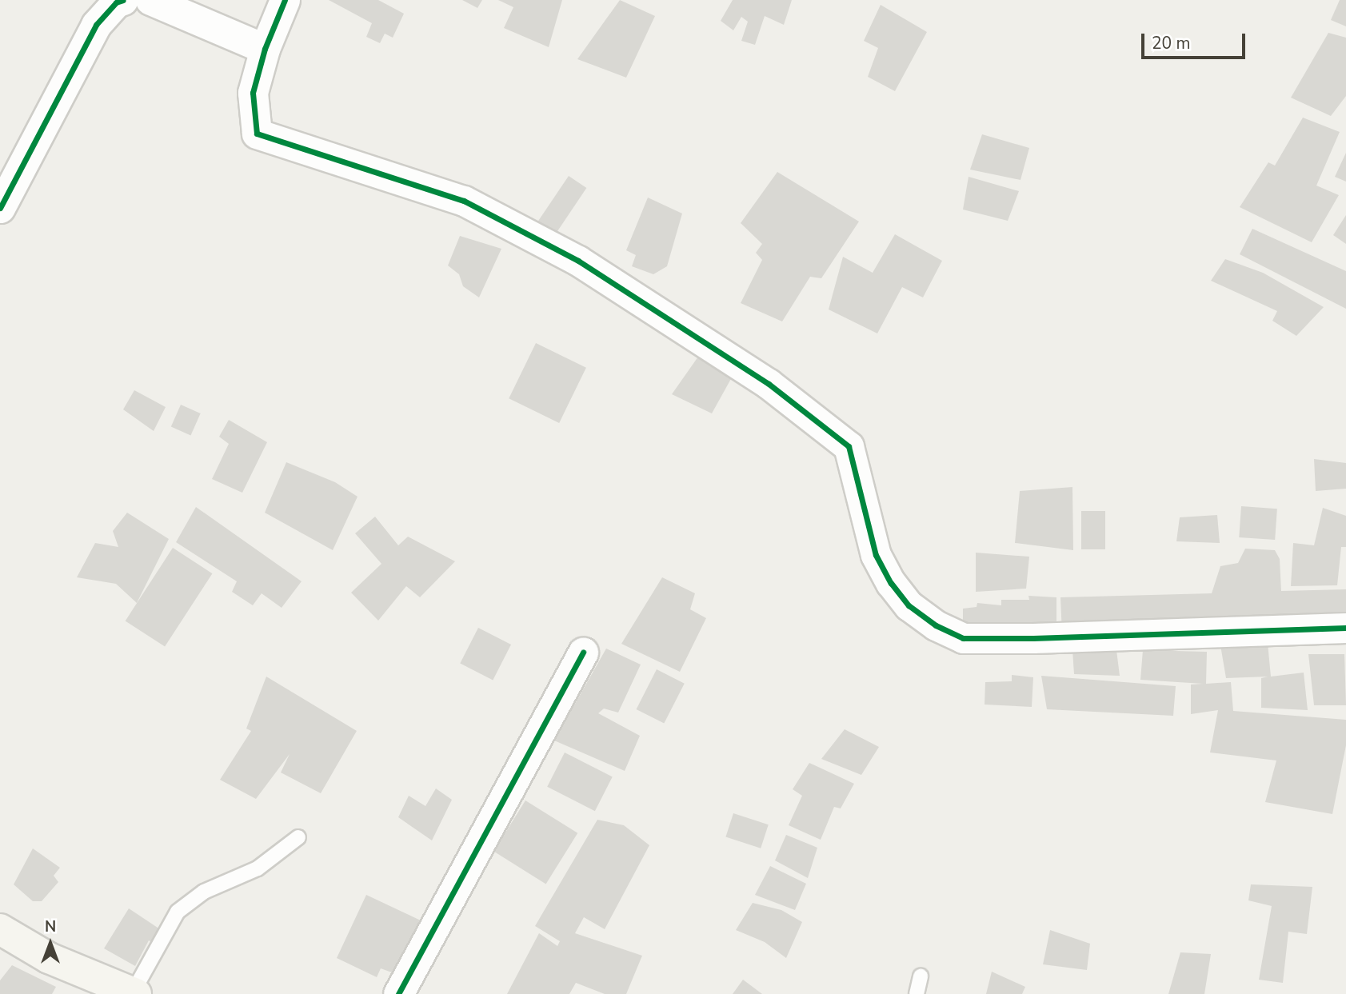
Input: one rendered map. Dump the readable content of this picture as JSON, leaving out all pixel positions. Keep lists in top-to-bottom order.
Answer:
{
  "scale_bar": "20 m",
  "north": "top"
}
